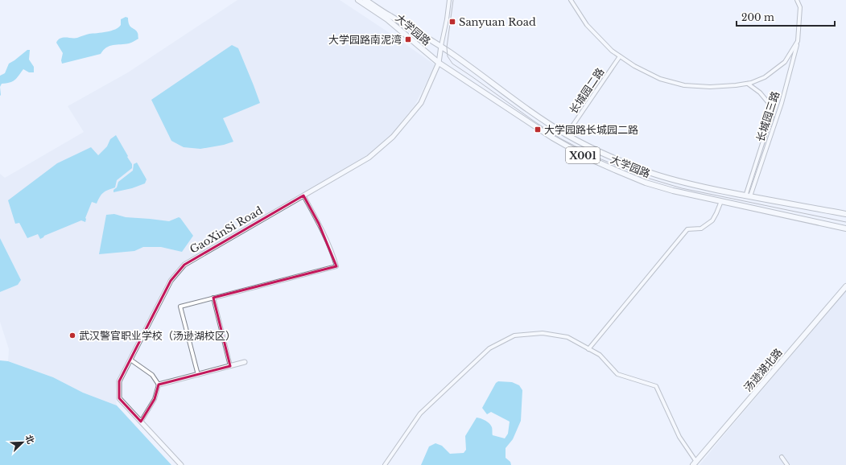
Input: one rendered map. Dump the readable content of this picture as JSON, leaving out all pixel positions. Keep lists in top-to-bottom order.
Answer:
{
  "streets": {
    "main road": ["大学园路", "X001", "汤逊湖北路"],
    "street": ["长城园二路", "长城园三路", "GaoXinSi Road"]
  },
  "crossings": [
    ["大学园路", "长城园二路"],
    ["大学园路", "长城园三路"],
    ["大学园路", "GaoXinSi Road"]
  ],
  "places": {
    "transit": ["Sanyuan Road", "大学园路南泥湾", "大学园路长城园二路"],
    "other": ["武汉警官职业学校（汤逊湖校区）"]
  },
  "scale_bar": "200 m",
  "north": "top right"
}
